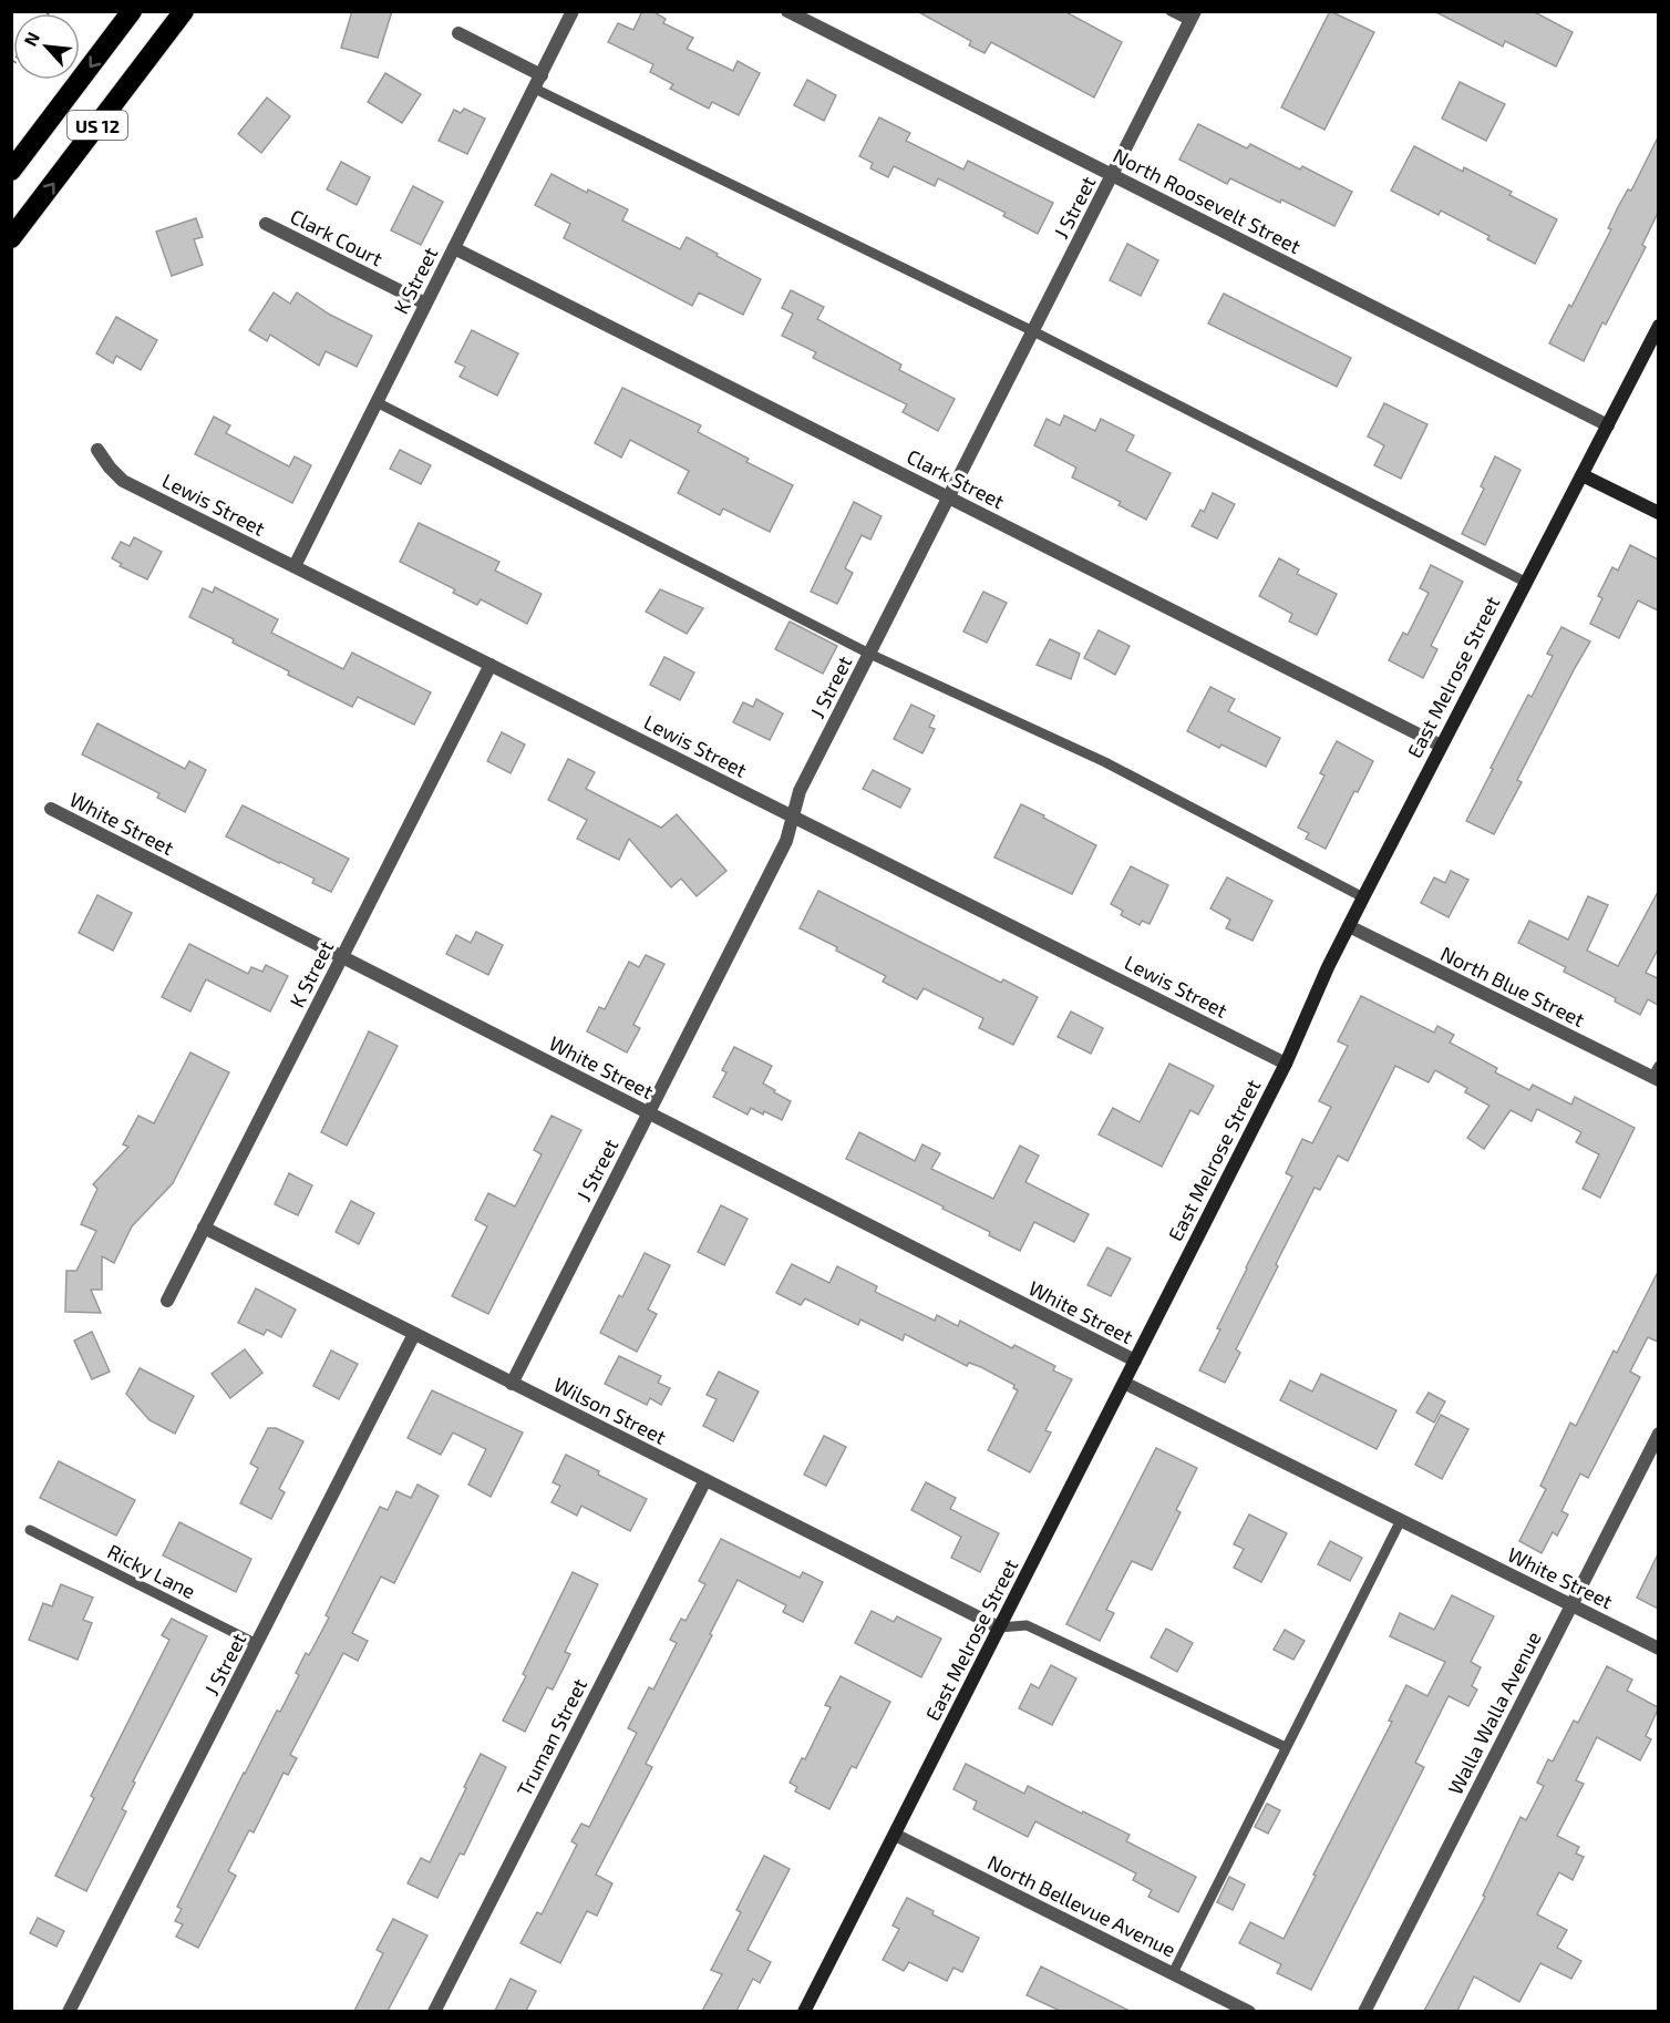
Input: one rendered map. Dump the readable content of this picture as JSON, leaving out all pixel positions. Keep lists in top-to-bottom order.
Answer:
{
  "streets": {
    "highway": ["US 12"],
    "main road": ["East Melrose Street"],
    "street": [
      "North Roosevelt Street",
      "J Street",
      "Clark Court",
      "K Street",
      "Clark Street",
      "Lewis Street",
      "White Street",
      "North Blue Street",
      "Wilson Street",
      "Walla Walla Avenue",
      "Truman Street",
      "North Bellevue Avenue"
    ],
    "lane": ["Ricky Lane"]
  },
  "crossings": [
    ["North Roosevelt Street", "J Street"],
    ["North Roosevelt Street", "East Melrose Street"],
    ["J Street", "Clark Street"],
    ["J Street", "Lewis Street"],
    ["J Street", "White Street"],
    ["J Street", "Wilson Street"],
    ["J Street", "Ricky Lane"],
    ["Clark Court", "K Street"],
    ["K Street", "Clark Street"],
    ["K Street", "Lewis Street"],
    ["K Street", "White Street"],
    ["K Street", "Wilson Street"],
    ["Clark Street", "East Melrose Street"],
    ["Lewis Street", "East Melrose Street"],
    ["East Melrose Street", "White Street"],
    ["East Melrose Street", "North Blue Street"],
    ["East Melrose Street", "Wilson Street"],
    ["East Melrose Street", "North Bellevue Avenue"],
    ["White Street", "Walla Walla Avenue"],
    ["Wilson Street", "Truman Street"]
  ],
  "north": "top left"
}
